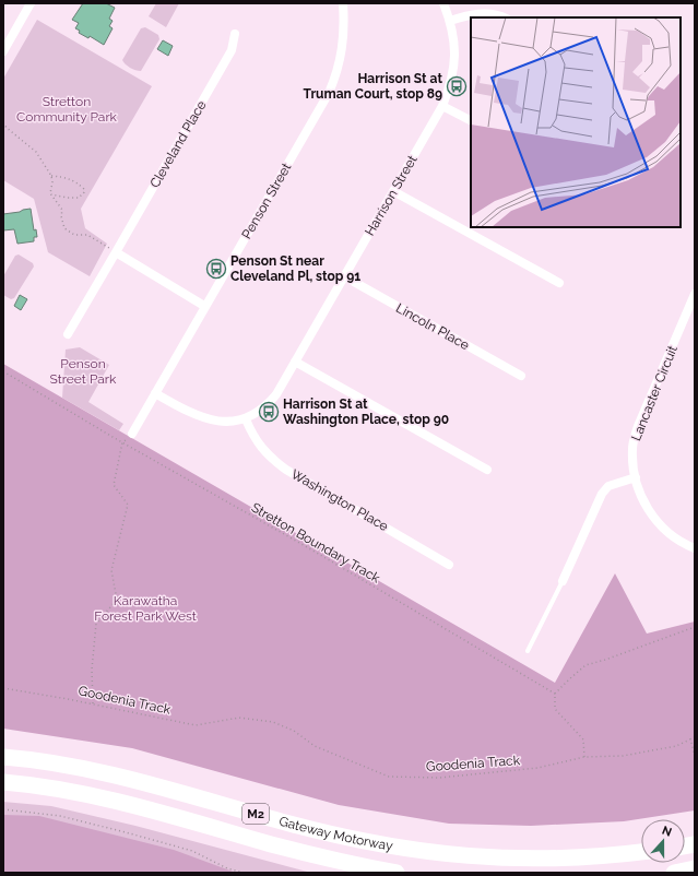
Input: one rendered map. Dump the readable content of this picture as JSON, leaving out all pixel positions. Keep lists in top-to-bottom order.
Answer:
{
  "streets": {
    "highway": ["M2", "Gateway Motorway"],
    "street": [
      "Cleveland Place",
      "Harrison Street",
      "Penson Street",
      "Lincoln Place",
      "Lancaster Circuit",
      "Washington Place"
    ],
    "path": ["Stretton Boundary Track", "Goodenia Track"]
  },
  "crossings": [
    ["Harrison Street", "Penson Street"],
    ["Harrison Street", "Lincoln Place"],
    ["Harrison Street", "Washington Place"]
  ],
  "parks": ["Stretton Community Park", "Penson Street Park", "Karawatha Forest Park West"],
  "places": {
    "bus stop": ["Harrison St at Truman Court, stop 89", "Penson St near Cleveland Pl, stop 91", "Harrison St at Washington Place, stop 90"]
  },
  "north": "top"
}
